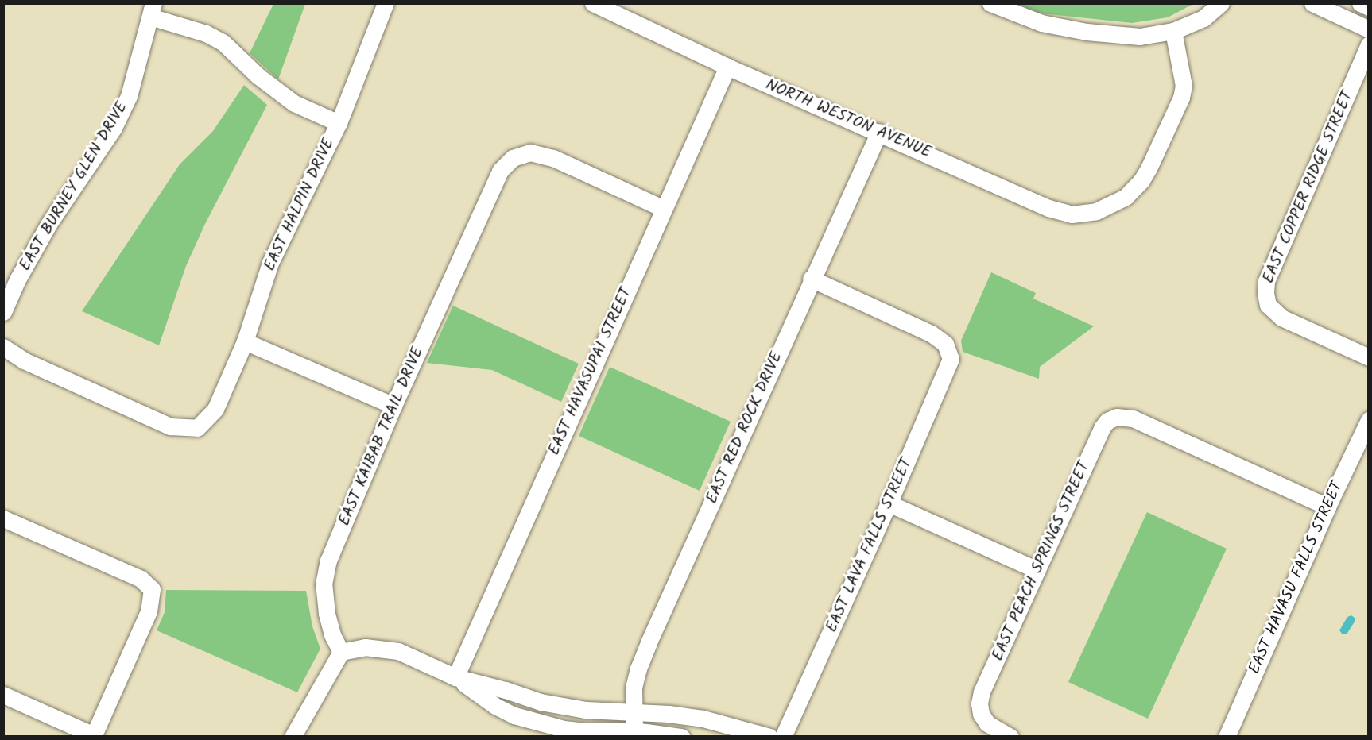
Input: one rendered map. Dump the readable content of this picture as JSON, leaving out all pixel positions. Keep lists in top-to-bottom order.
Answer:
{
  "streets": {
    "street": [
      "NORTH WESTON AVENUE",
      "EAST BURNEY GLEN DRIVE",
      "EAST COPPER RIDGE STREET",
      "EAST HALPIN DRIVE",
      "EAST HAVASUPAI STREET",
      "EAST RED ROCK DRIVE",
      "EAST KAIBAB TRAIL DRIVE",
      "EAST LAVA FALLS STREET",
      "EAST PEACH SPRINGS STREET",
      "EAST HAVASU FALLS STREET"
    ]
  },
  "crossings": [
    ["NORTH WESTON AVENUE", "EAST HAVASUPAI STREET"],
    ["NORTH WESTON AVENUE", "EAST RED ROCK DRIVE"],
    ["EAST HAVASUPAI STREET", "EAST KAIBAB TRAIL DRIVE"],
    ["EAST RED ROCK DRIVE", "EAST LAVA FALLS STREET"],
    ["EAST PEACH SPRINGS STREET", "EAST HAVASU FALLS STREET"]
  ]
}
